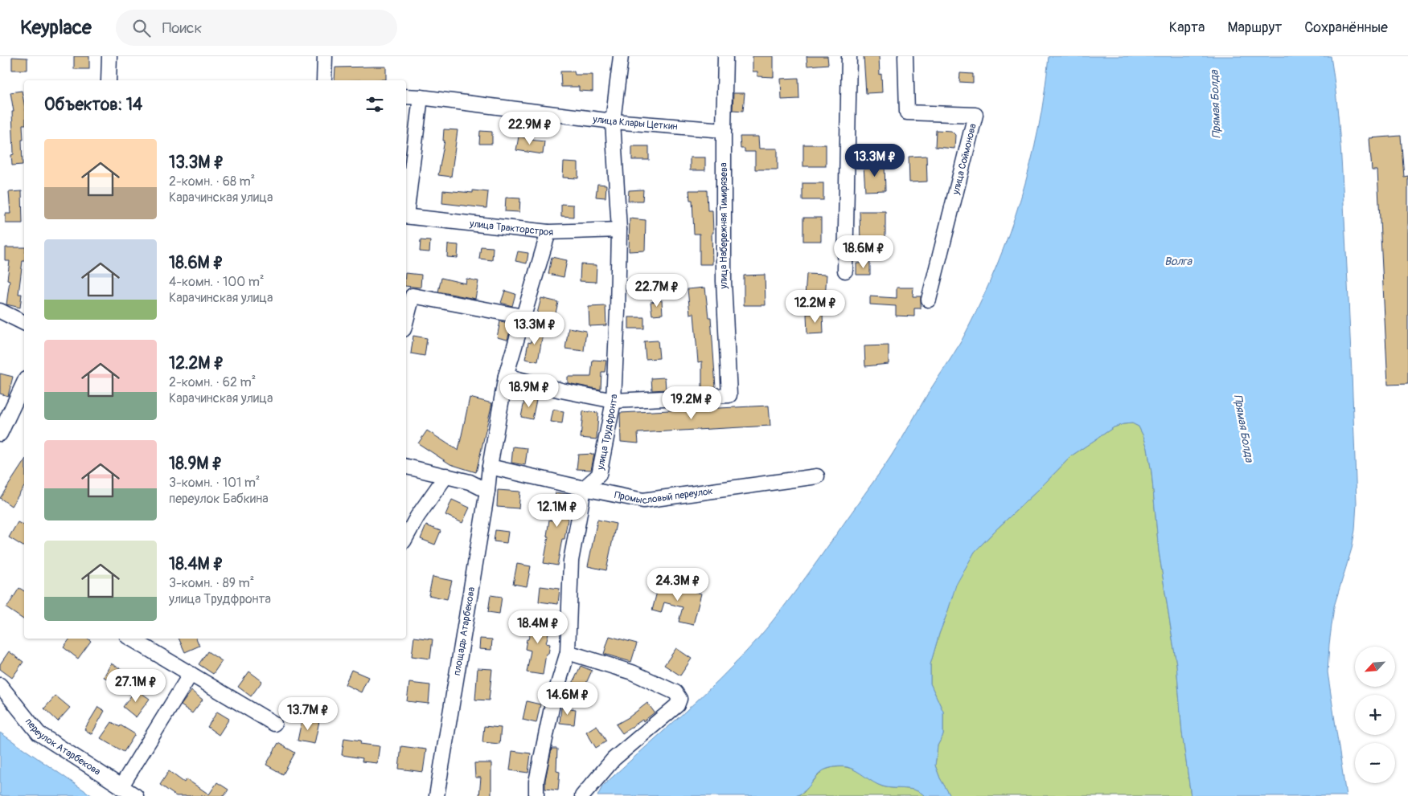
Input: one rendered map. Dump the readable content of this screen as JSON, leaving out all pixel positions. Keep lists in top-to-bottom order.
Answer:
{
  "streets": {
    "street": [
      "улица Клары Цеткин",
      "улица Соймонова",
      "улица Набережная Тимирязева",
      "улица Тракторстроя",
      "улица Трудфронта",
      "Промысловый переулок",
      "площадь Атарбекова",
      "переулок Атарбекова"
    ]
  },
  "crossings": [
    ["улица Клары Цеткин", "улица Набережная Тимирязева"],
    ["улица Клары Цеткин", "улица Трудфронта"],
    ["улица Набережная Тимирязева", "улица Трудфронта"],
    ["улица Тракторстроя", "улица Трудфронта"],
    ["улица Тракторстроя", "площадь Атарбекова"],
    ["улица Трудфронта", "Промысловый переулок"],
    ["Промысловый переулок", "площадь Атарбекова"]
  ],
  "water": ["Прямая Болда", "Волга"],
  "north": "bottom left",
  "page": {
    "header": "Keyplace",
    "search": "Поиск",
    "nav": ["Карта", "Маршрут", "Сохранённые"],
    "heading": "Объектов: 14",
    "price": [
      "22.9M ₽",
      "13.3M ₽",
      "18.6M ₽",
      "22.7M ₽",
      "12.2M ₽",
      "13.3M ₽",
      "18.9M ₽",
      "19.2M ₽",
      "12.1M ₽",
      "24.3M ₽",
      "18.4M ₽",
      "27.1M ₽",
      "14.6M ₽",
      "13.7M ₽"
    ],
    "list": [
      {
        "name": "13.3M ₽",
        "note": "2-комн. · 68 m² · Карачинская улица"
      },
      {
        "name": "18.6M ₽",
        "note": "4-комн. · 100 m² · Карачинская улица"
      },
      {
        "name": "12.2M ₽",
        "note": "2-комн. · 62 m² · Карачинская улица"
      },
      {
        "name": "18.9M ₽",
        "note": "3-комн. · 101 m² · переулок Бабкина"
      },
      {
        "name": "18.4M ₽",
        "note": "3-комн. · 89 m² · улица Трудфронта"
      }
    ],
    "map_buttons": ["+", "−"]
  }
}
